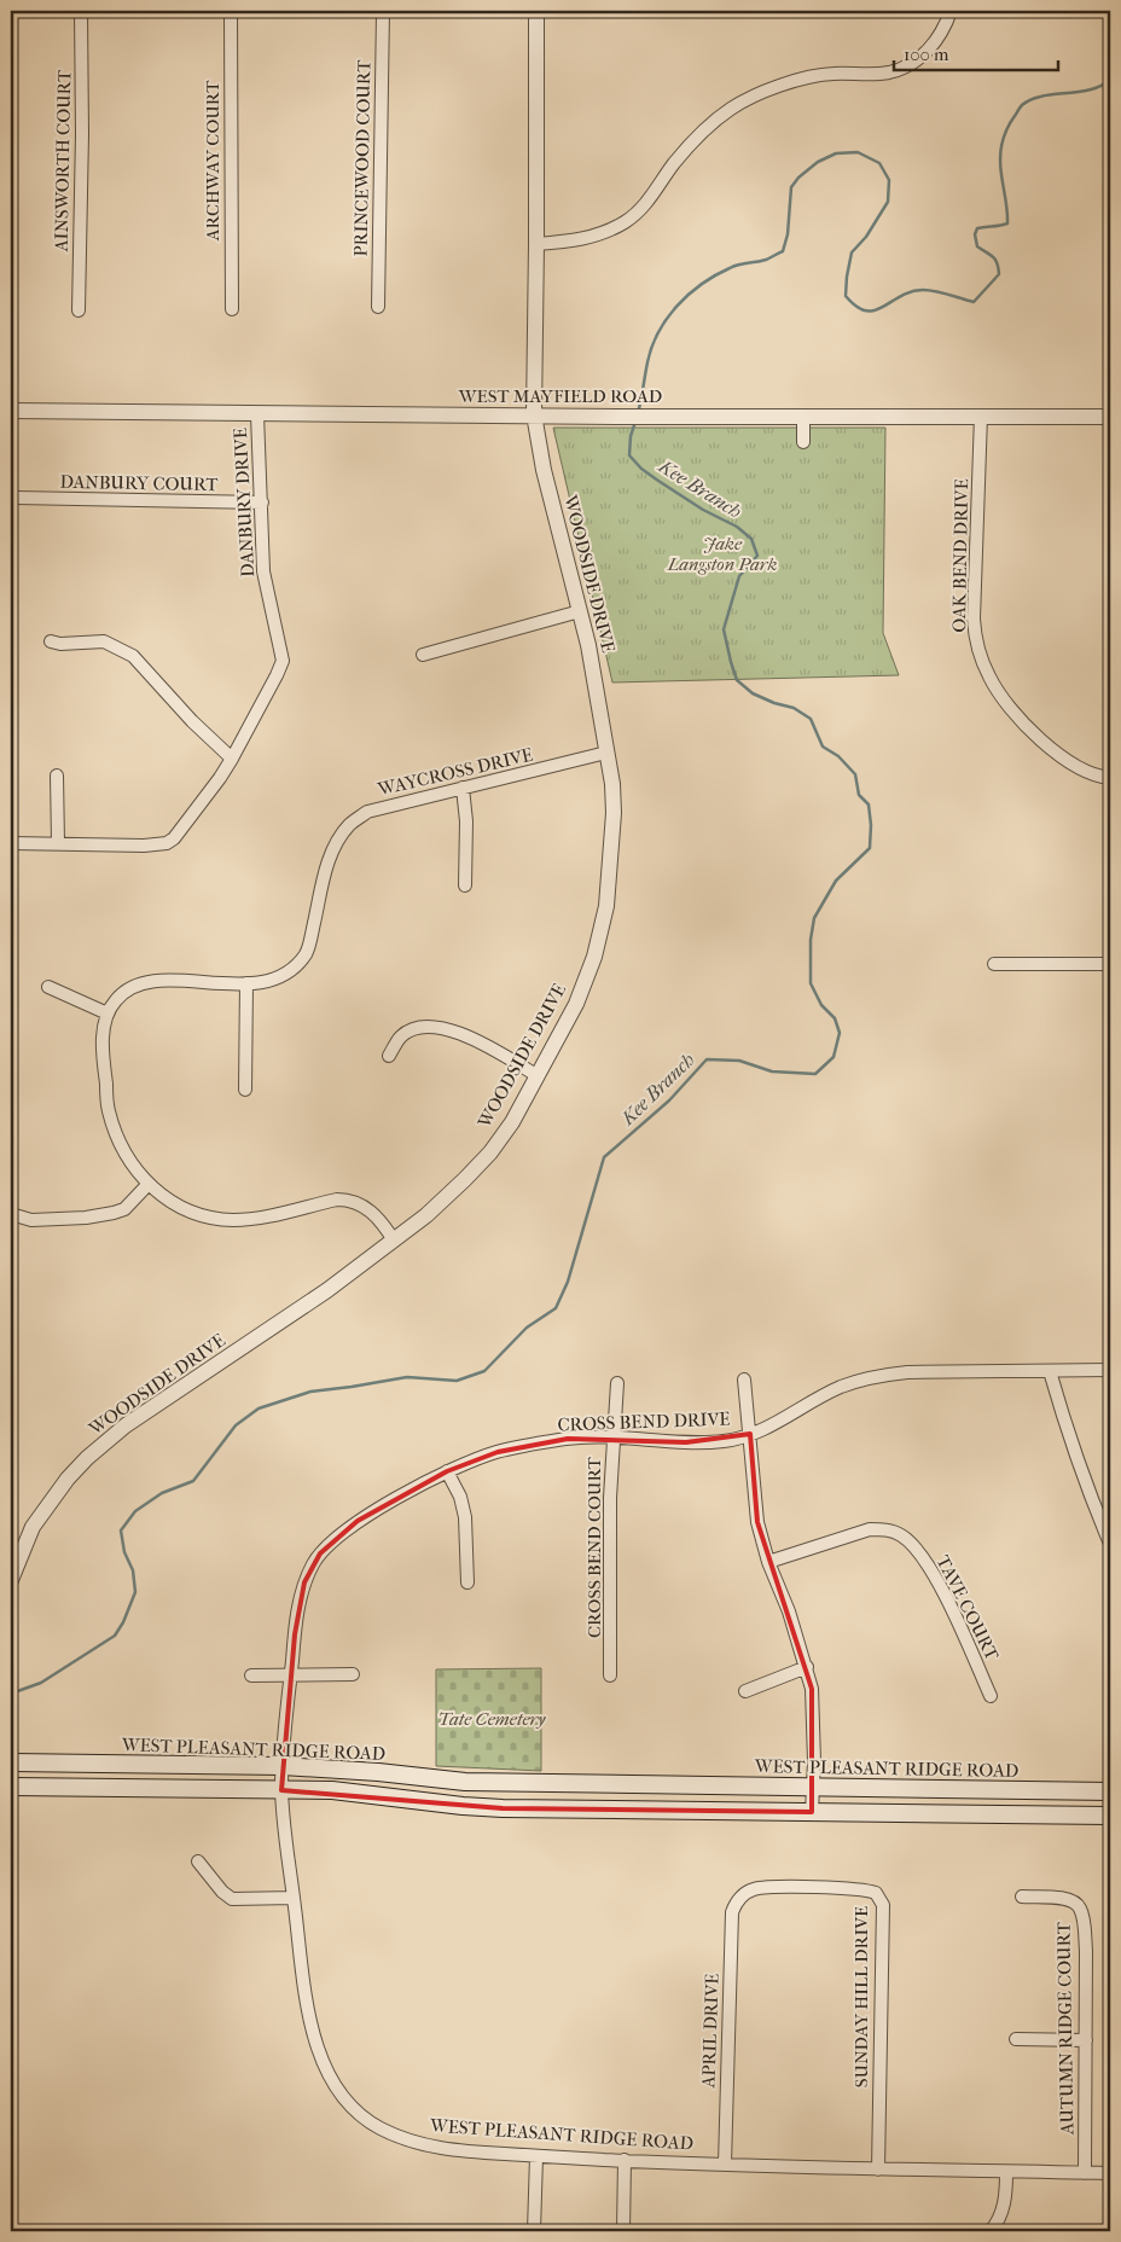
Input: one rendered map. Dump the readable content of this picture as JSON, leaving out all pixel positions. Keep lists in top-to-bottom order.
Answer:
{
  "streets": {
    "main road": ["WEST PLEASANT RIDGE ROAD"],
    "street": [
      "PRINCEWOOD COURT",
      "AINSWORTH COURT",
      "ARCHWAY COURT",
      "WEST MAYFIELD ROAD",
      "DANBURY COURT",
      "DANBURY DRIVE",
      "OAK BEND DRIVE",
      "WOODSIDE DRIVE",
      "WAYCROSS DRIVE",
      "CROSS BEND DRIVE",
      "CROSS BEND COURT",
      "TAVE COURT",
      "SUNDAY HILL DRIVE",
      "AUTUMN RIDGE COURT",
      "APRIL DRIVE"
    ]
  },
  "crossings": [
    ["WEST MAYFIELD ROAD", "DANBURY DRIVE"],
    ["WEST MAYFIELD ROAD", "OAK BEND DRIVE"],
    ["WEST MAYFIELD ROAD", "WOODSIDE DRIVE"],
    ["DANBURY COURT", "DANBURY DRIVE"],
    ["WOODSIDE DRIVE", "WAYCROSS DRIVE"],
    ["CROSS BEND DRIVE", "CROSS BEND COURT"],
    ["CROSS BEND DRIVE", "WEST PLEASANT RIDGE ROAD"],
    ["WEST PLEASANT RIDGE ROAD", "SUNDAY HILL DRIVE"],
    ["WEST PLEASANT RIDGE ROAD", "AUTUMN RIDGE COURT"],
    ["WEST PLEASANT RIDGE ROAD", "APRIL DRIVE"],
    ["SUNDAY HILL DRIVE", "APRIL DRIVE"]
  ],
  "water": ["Kee Branch"],
  "parks": ["Jake Langston Park", "Tate Cemetery"],
  "scale_bar": "100 m"
}
